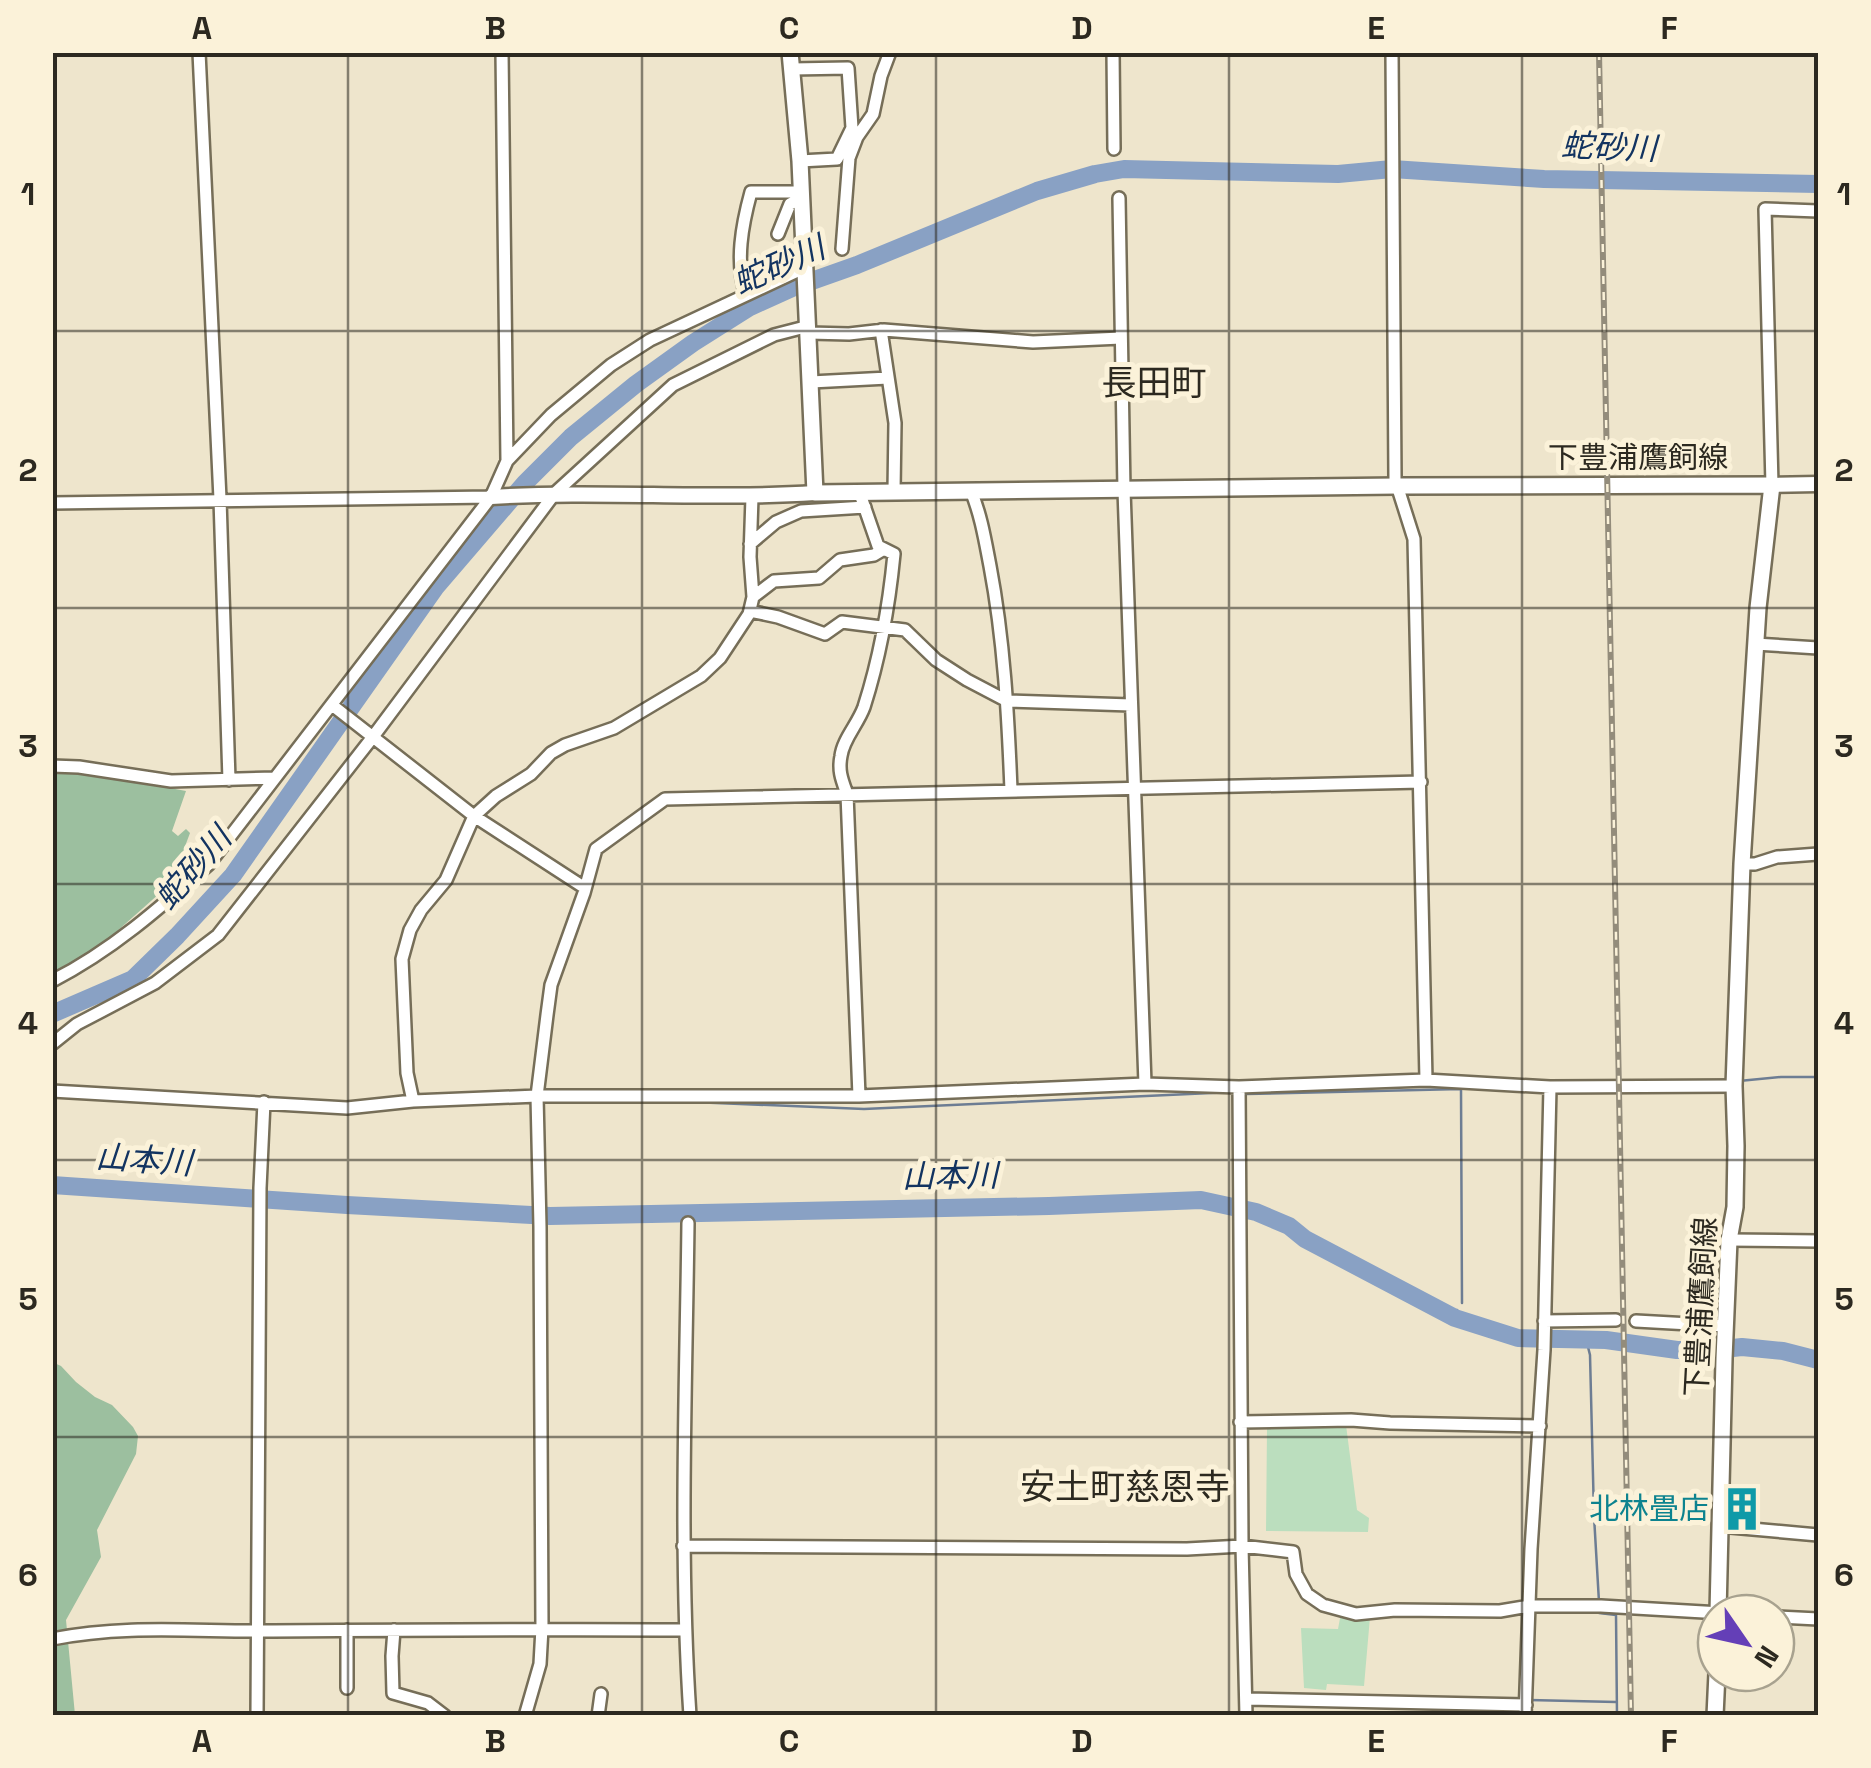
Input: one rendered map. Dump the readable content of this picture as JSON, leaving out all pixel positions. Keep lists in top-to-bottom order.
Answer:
{
  "streets": {
    "main road": ["下豊浦鷹飼線"]
  },
  "districts": ["長田町", "安土町慈恩寺"],
  "water": ["蛇砂川", "山本川"],
  "places": {
    "building": ["北林畳店"]
  },
  "north": "bottom right",
  "grid": {
    "columns": [
      "A",
      "B",
      "C",
      "D",
      "E",
      "F"
    ],
    "rows": [
      "1",
      "2",
      "3",
      "4",
      "5",
      "6"
    ]
  }
}
